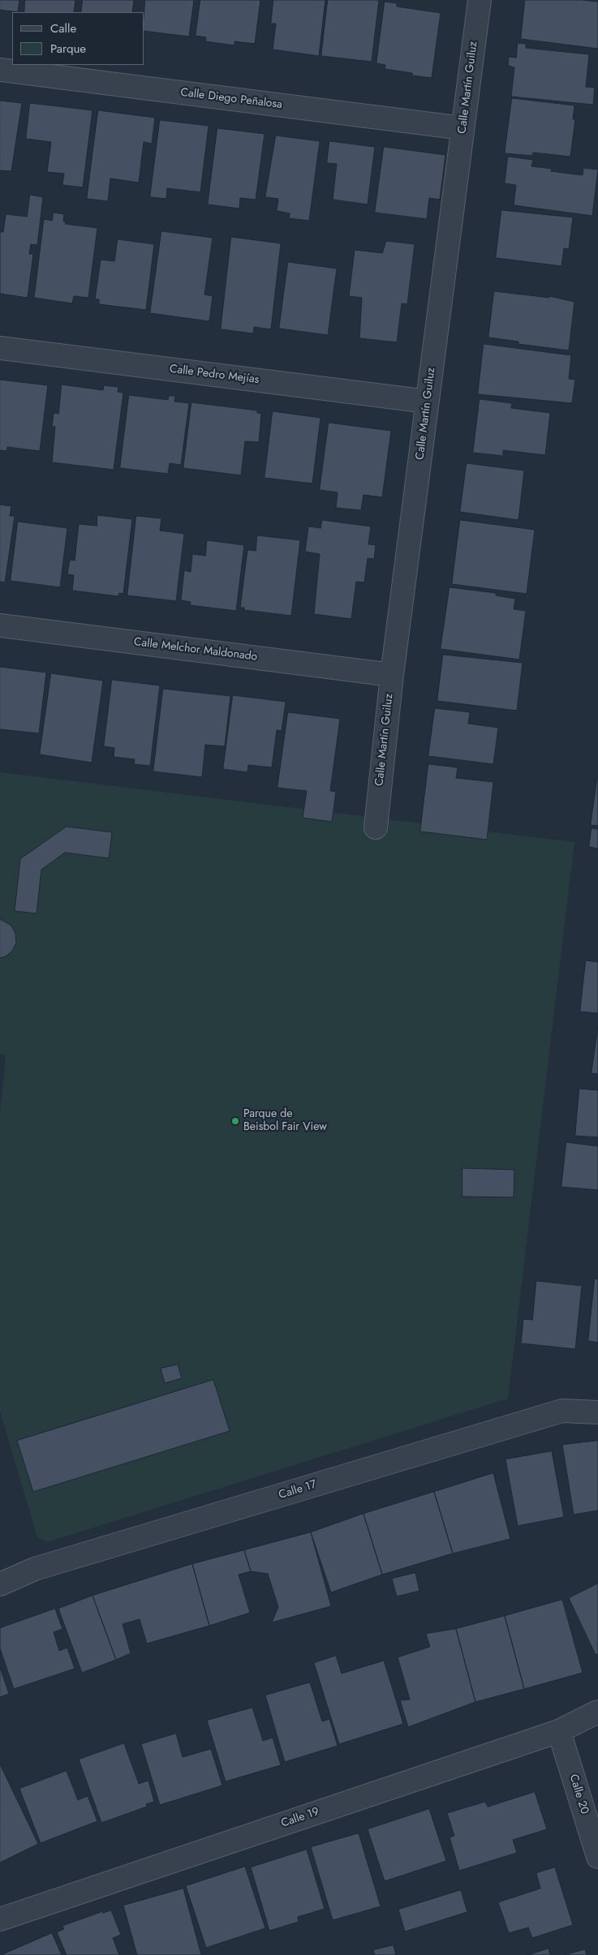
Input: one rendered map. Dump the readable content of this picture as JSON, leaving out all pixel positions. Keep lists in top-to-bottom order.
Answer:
{
  "streets": {
    "street": [
      "Calle Martín Guiluz",
      "Calle Diego Peñalosa",
      "Calle Pedro Mejías",
      "Calle Melchor Maldonado",
      "Calle 17",
      "Calle 20",
      "Calle 19"
    ]
  },
  "crossings": [
    ["Calle Martín Guiluz", "Calle Diego Peñalosa"],
    ["Calle Martín Guiluz", "Calle Pedro Mejías"],
    ["Calle Martín Guiluz", "Calle Melchor Maldonado"],
    ["Calle 20", "Calle 19"]
  ],
  "places": ["Parque de Beisbol Fair View"],
  "legend": ["Calle", "Parque"]
}
